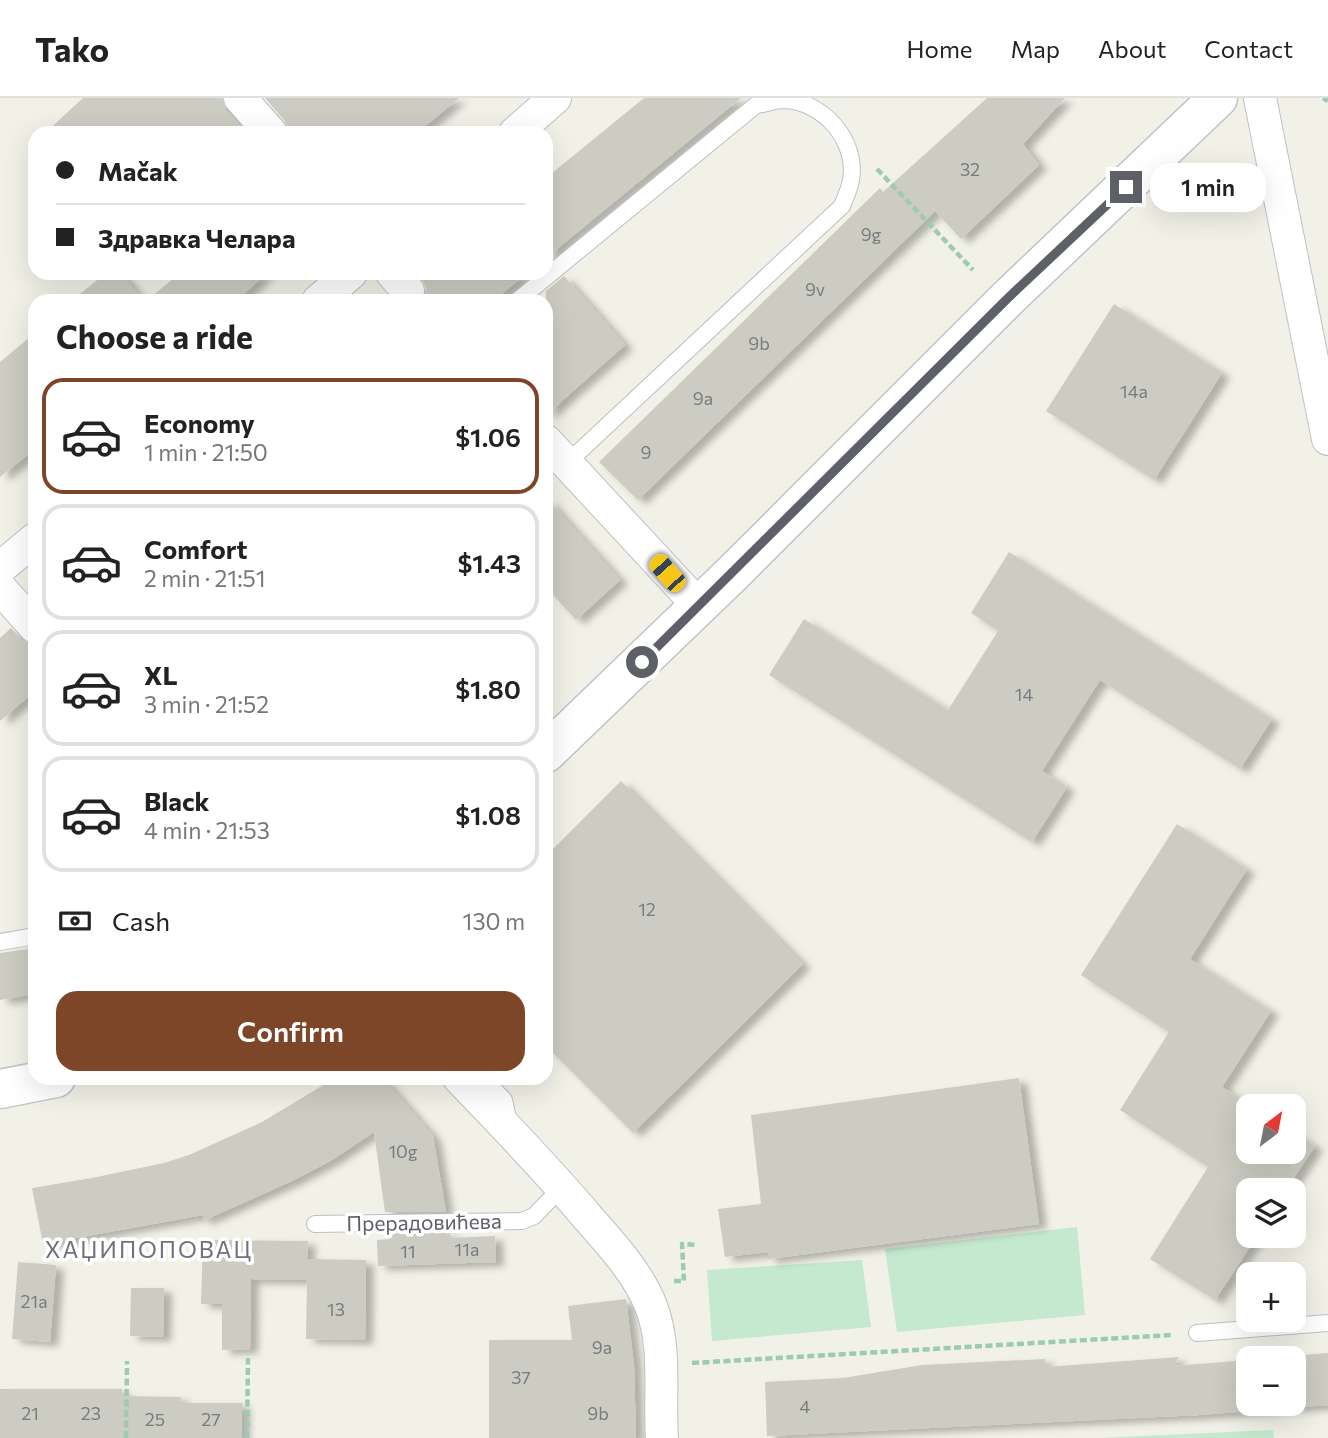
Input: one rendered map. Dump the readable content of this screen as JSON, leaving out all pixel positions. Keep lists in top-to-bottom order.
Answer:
{
  "streets": {
    "lane": ["Прерадовићева"]
  },
  "districts": ["ХАЏИПОПОВАЦ"],
  "house_numbers": [
    "32",
    "9g",
    "9v",
    "9b",
    "14a",
    "9a",
    "9",
    "14",
    "12",
    "10g",
    "11a",
    "11",
    "21a",
    "13",
    "9a",
    "37",
    "4",
    "21",
    "23",
    "9b",
    "25",
    "27"
  ],
  "north": "top right",
  "page": {
    "header": "Tako",
    "nav": [
      "Home",
      "Map",
      "About",
      "Contact"
    ],
    "banner": ["Mačak", "Здравка Челара"],
    "bubble": "1 min",
    "heading": "Choose a ride",
    "list": [
      {
        "name": "Economy",
        "note": "1 min · 21:50",
        "value": "$1.06"
      },
      {
        "name": "Comfort",
        "note": "2 min · 21:51",
        "value": "$1.43"
      },
      {
        "name": "XL",
        "note": "3 min · 21:52",
        "value": "$1.80"
      },
      {
        "name": "Black",
        "note": "4 min · 21:53",
        "value": "$1.08"
      }
    ],
    "pay": ["Cash", "130 m"],
    "buttons": "Confirm",
    "map_buttons": ["+", "−"]
  }
}
